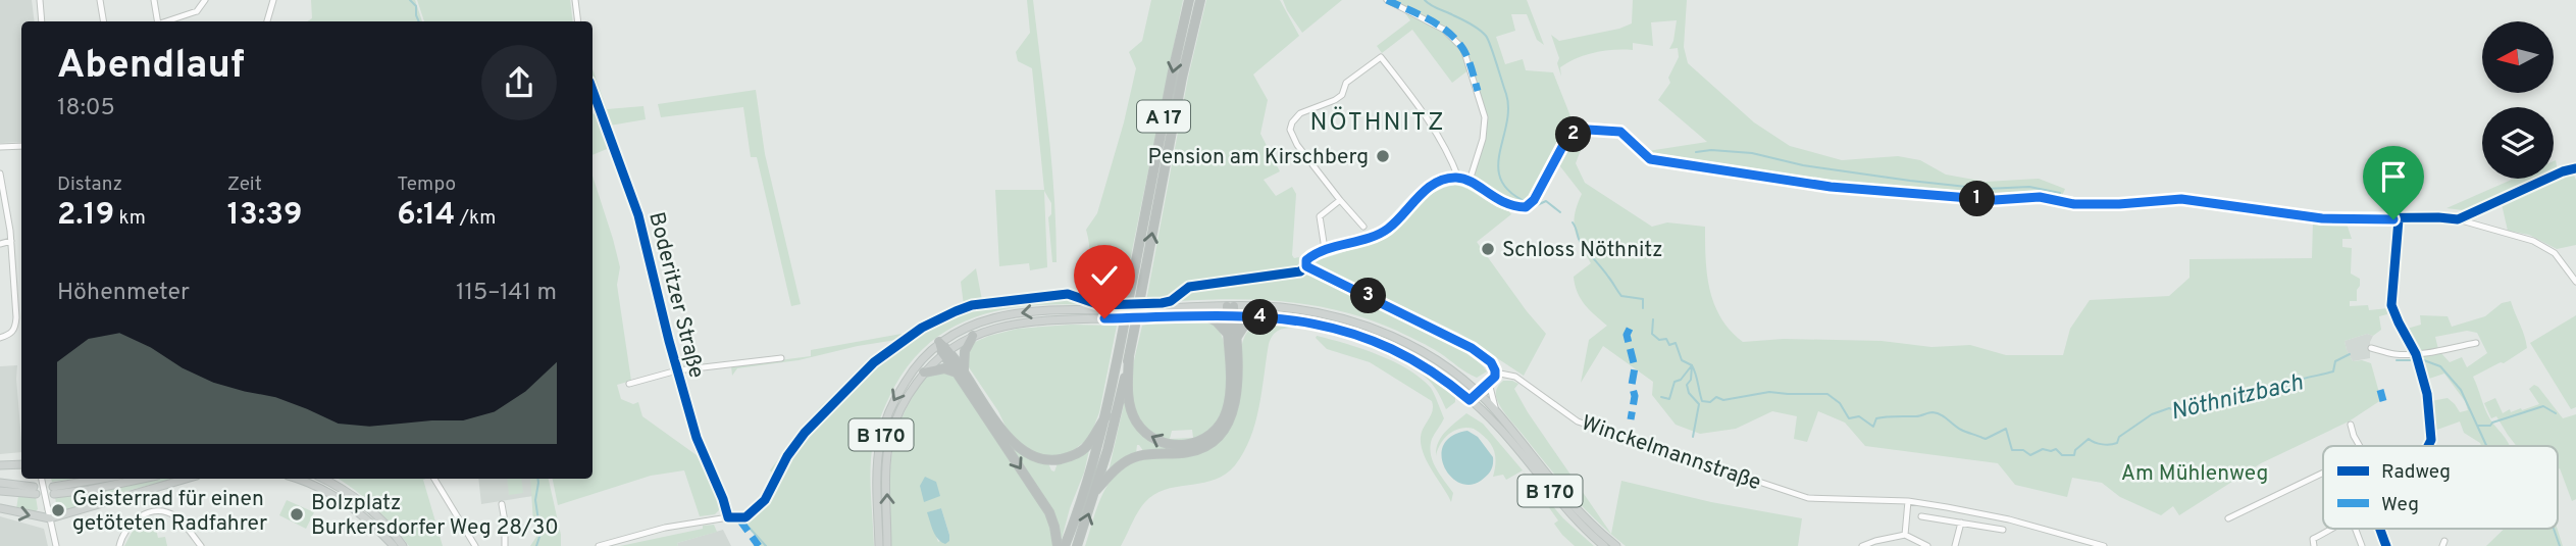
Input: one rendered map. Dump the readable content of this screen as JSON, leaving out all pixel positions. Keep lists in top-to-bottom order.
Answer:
{
  "streets": {
    "highway": ["A 17"],
    "main road": ["B 170"],
    "street": ["Boderitzer Straße", "Winckelmannstraße"]
  },
  "districts": ["NÖTHNITZ"],
  "water": ["Nöthnitzbach"],
  "parks": ["Am Mühlenweg"],
  "places": [
    "Pension am Kirschberg",
    "Schloss Nöthnitz",
    "Geisterrad für einen getöteten Radfahrer",
    "Bolzplatz Burkersdorfer Weg 28/30"
  ],
  "legend": ["Radweg", "Weg"],
  "north": "left",
  "page": {
    "heading": ["Abendlauf", "18:05"],
    "pins": [
      "2",
      "1",
      "3",
      "4"
    ],
    "stats": [
      ["Distanz", "2.19 km"],
      ["Zeit", "13:39"],
      ["Tempo", "6:14 /km"]
    ],
    "chart": ["Höhenmeter", "115–141 m"]
  }
}
